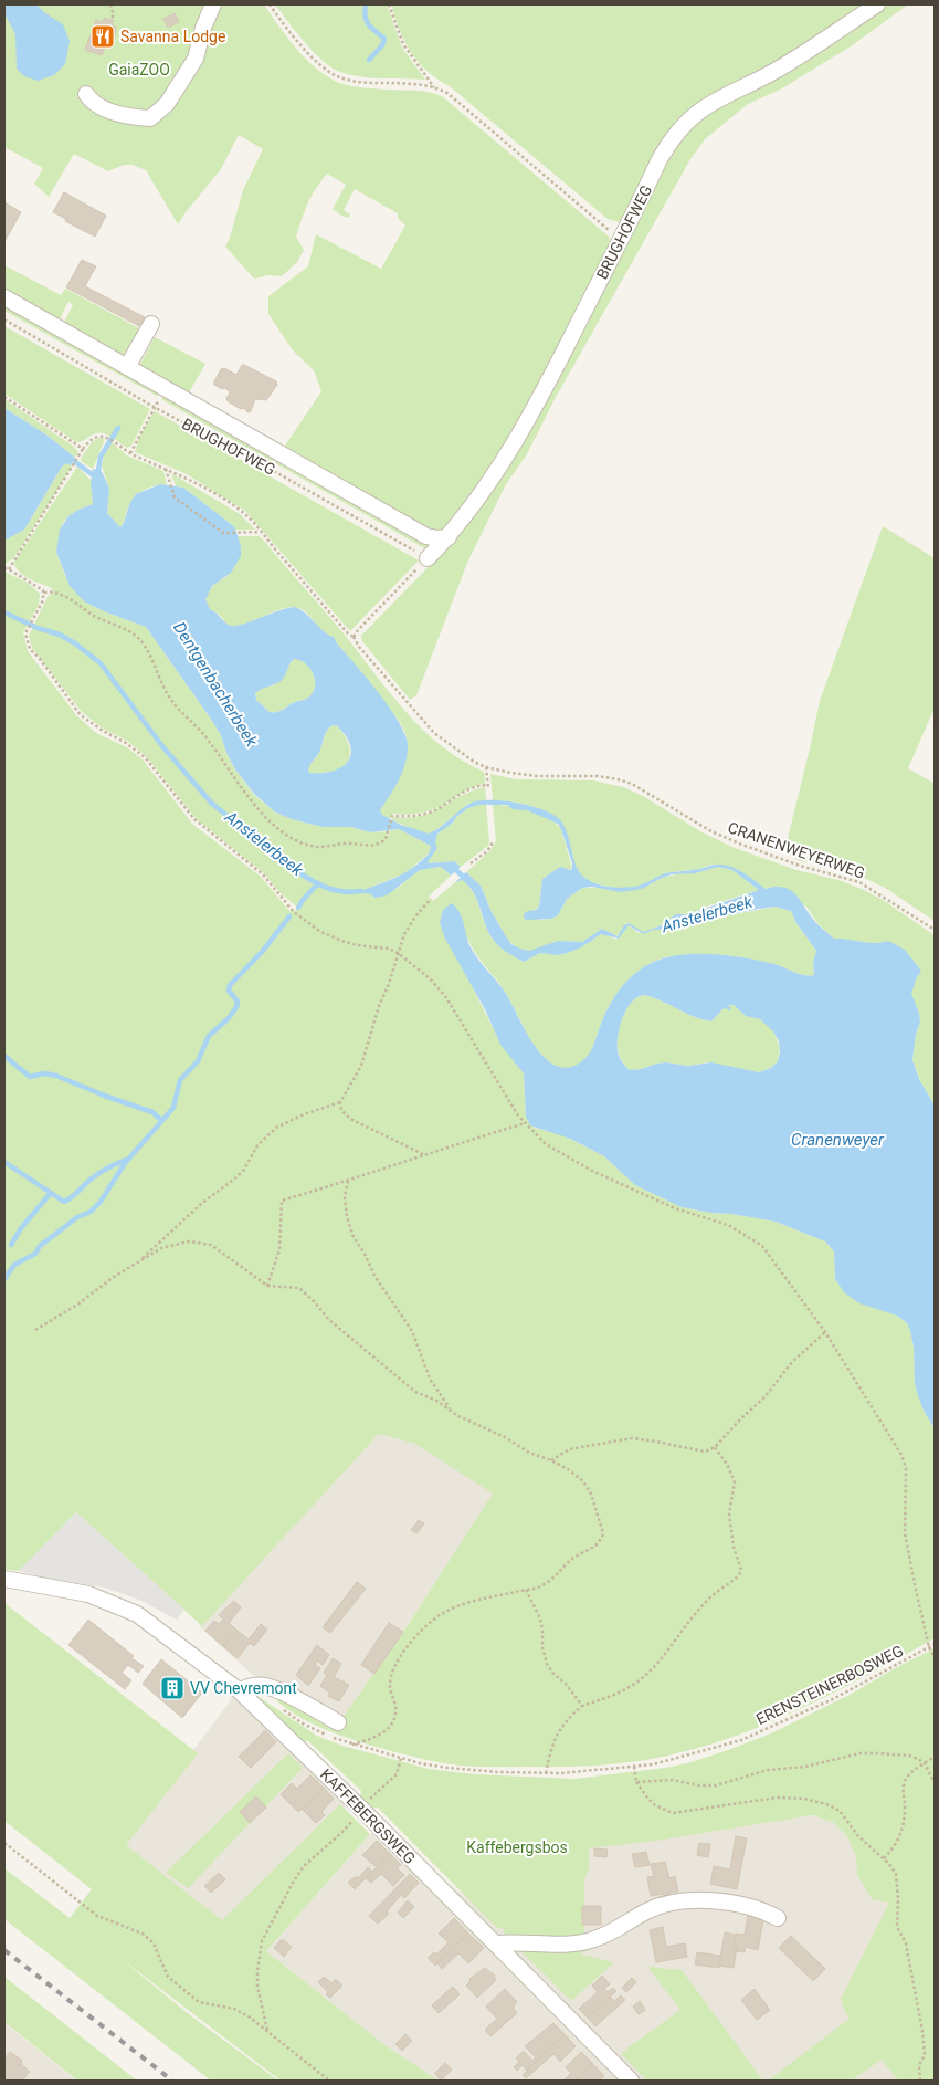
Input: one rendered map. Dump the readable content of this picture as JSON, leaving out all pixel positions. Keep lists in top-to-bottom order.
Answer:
{
  "streets": {
    "street": ["BRUGHOFWEG", "KAFFEBERGSWEG"],
    "path": ["CRANENWEYERWEG", "ERENSTEINERBOSWEG"]
  },
  "water": ["Dentgenbacherbeek", "Anstelerbeek", "Cranenweyer"],
  "parks": ["GaiaZOO", "Kaffebergsbos"],
  "places": {
    "restaurant": ["Savanna Lodge"],
    "building": ["VV Chevremont"]
  }
}
